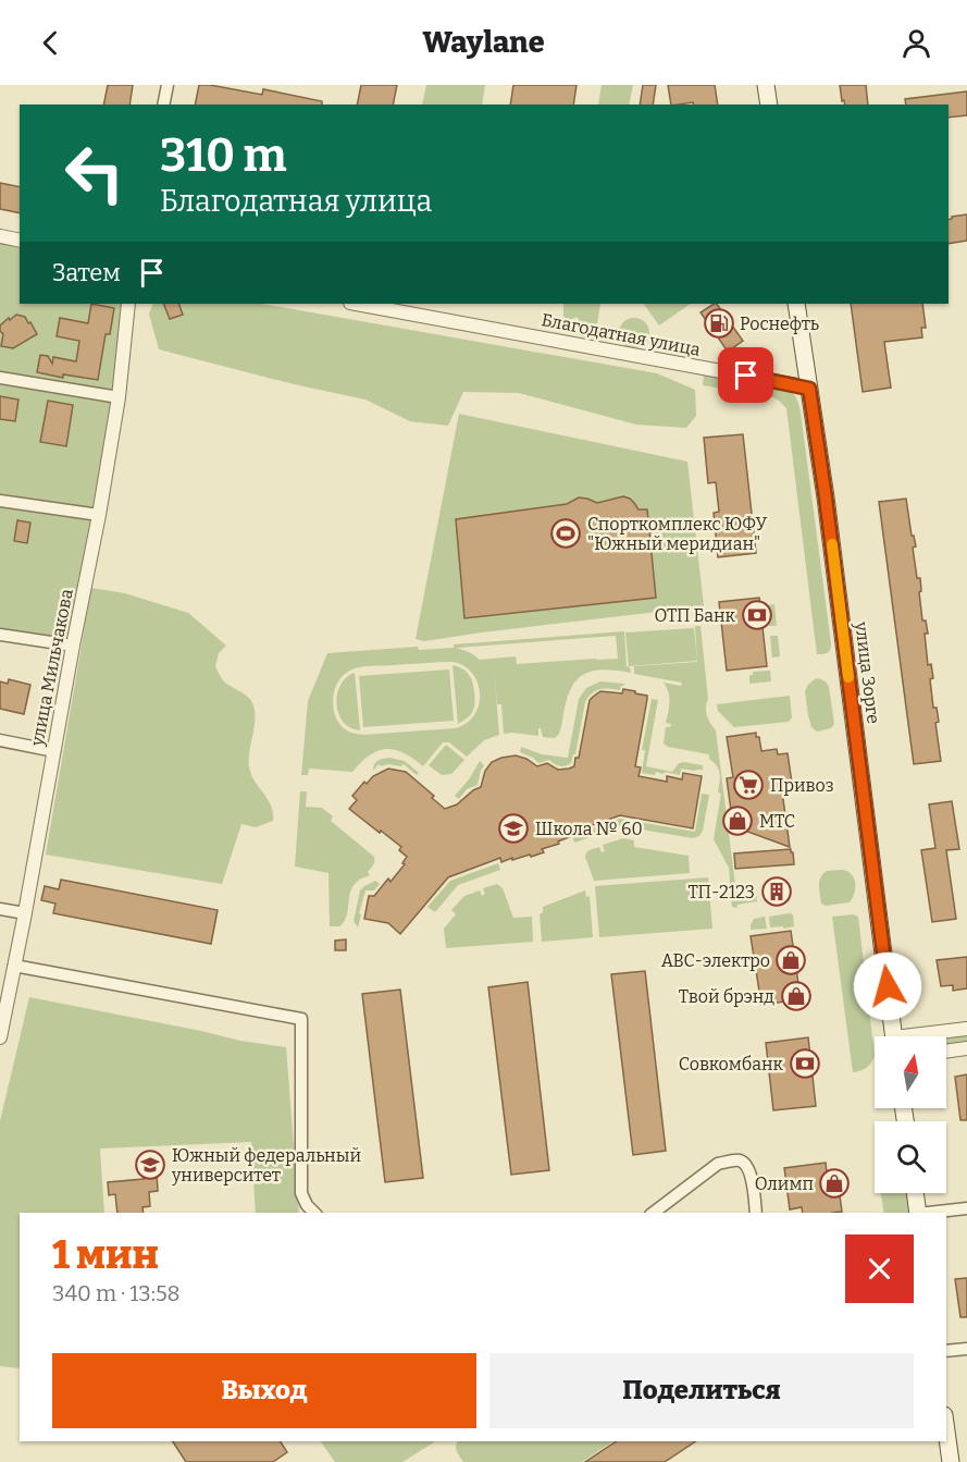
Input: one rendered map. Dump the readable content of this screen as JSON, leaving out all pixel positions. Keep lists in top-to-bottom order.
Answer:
{
  "streets": {
    "main road": ["улица Зорге"],
    "street": ["Благодатная улица", "улица Мильчакова"]
  },
  "crossings": [
    ["Благодатная улица", "улица Зорге"]
  ],
  "places": {
    "fuel station": ["Роснефть"],
    "sports": ["Спорткомплекс ЮФУ \"Южный меридиан\""],
    "bank": ["ОТП Банк", "Совкомбанк"],
    "supermarket": ["Привоз"],
    "shop": [
      "МТС",
      "АВС-электро",
      "Твой брэнд",
      "Олимп"
    ],
    "school or university": ["Школа № 60", "Южный федеральный университет"],
    "building": ["ТП-2123"]
  },
  "north": "top",
  "page": {
    "header": "Waylane",
    "turn": ["310 m", "Благодатная улица"],
    "then": "Затем",
    "heading": ["1 мин", "340 m · 13:58"],
    "buttons": ["Выход", "Поделиться"]
  }
}
